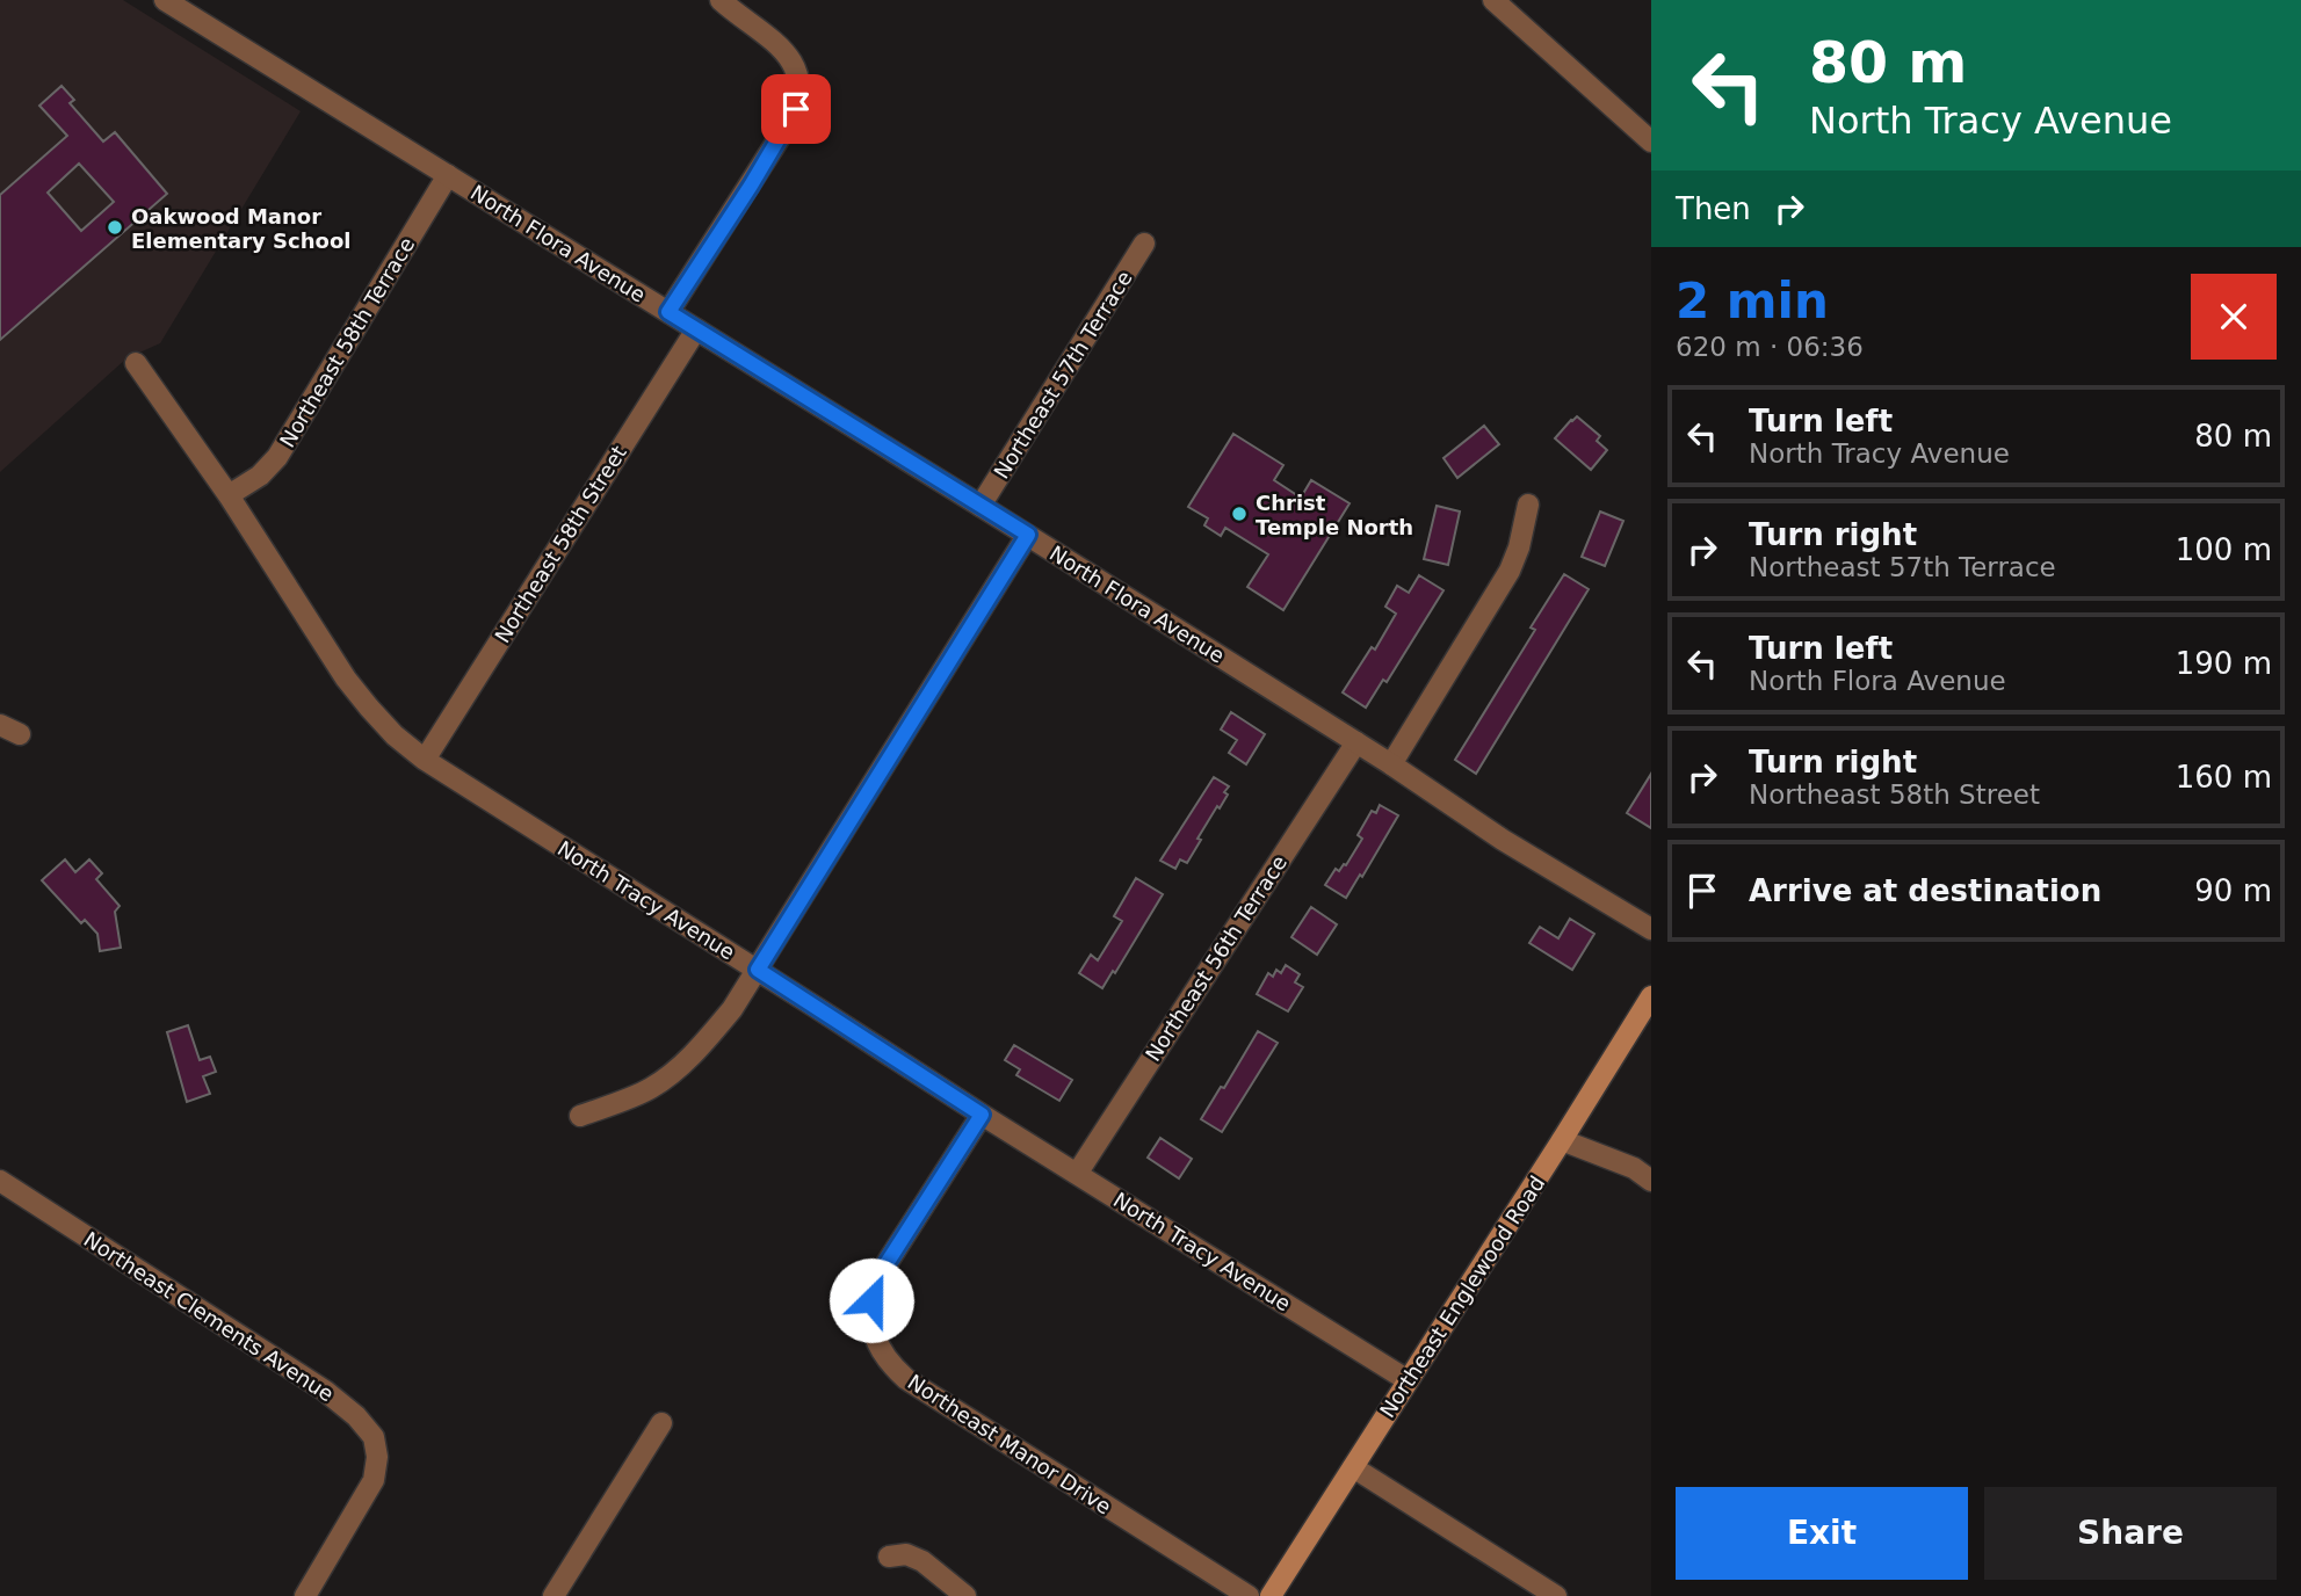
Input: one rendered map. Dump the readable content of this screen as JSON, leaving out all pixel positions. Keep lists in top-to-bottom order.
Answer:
{
  "streets": {
    "main road": ["Northeast Englewood Road"],
    "street": [
      "North Flora Avenue",
      "Northeast 58th Terrace",
      "Northeast 57th Terrace",
      "Northeast 58th Street",
      "North Tracy Avenue",
      "Northeast 56th Terrace",
      "Northeast Clements Avenue",
      "Northeast Manor Drive"
    ]
  },
  "crossings": [
    ["North Flora Avenue", "Northeast 58th Terrace"],
    ["North Flora Avenue", "Northeast 57th Terrace"],
    ["North Flora Avenue", "Northeast 58th Street"],
    ["North Flora Avenue", "Northeast 56th Terrace"],
    ["Northeast 58th Terrace", "North Tracy Avenue"],
    ["Northeast 58th Street", "North Tracy Avenue"],
    ["North Tracy Avenue", "Northeast 56th Terrace"],
    ["North Tracy Avenue", "Northeast Englewood Road"],
    ["North Tracy Avenue", "Northeast Manor Drive"]
  ],
  "places": ["Oakwood Manor Elementary School", "Christ Temple North"],
  "page": {
    "turn": ["80 m", "North Tracy Avenue"],
    "then": "Then",
    "heading": ["2 min", "620 m · 06:36"],
    "list": [
      {
        "name": "Turn left",
        "note": "North Tracy Avenue",
        "value": "80 m"
      },
      {
        "name": "Turn right",
        "note": "Northeast 57th Terrace",
        "value": "100 m"
      },
      {
        "name": "Turn left",
        "note": "North Flora Avenue",
        "value": "190 m"
      },
      {
        "name": "Turn right",
        "note": "Northeast 58th Street",
        "value": "160 m"
      },
      {
        "name": "Arrive at destination",
        "value": "90 m"
      }
    ],
    "buttons": ["Exit", "Share"]
  }
}
